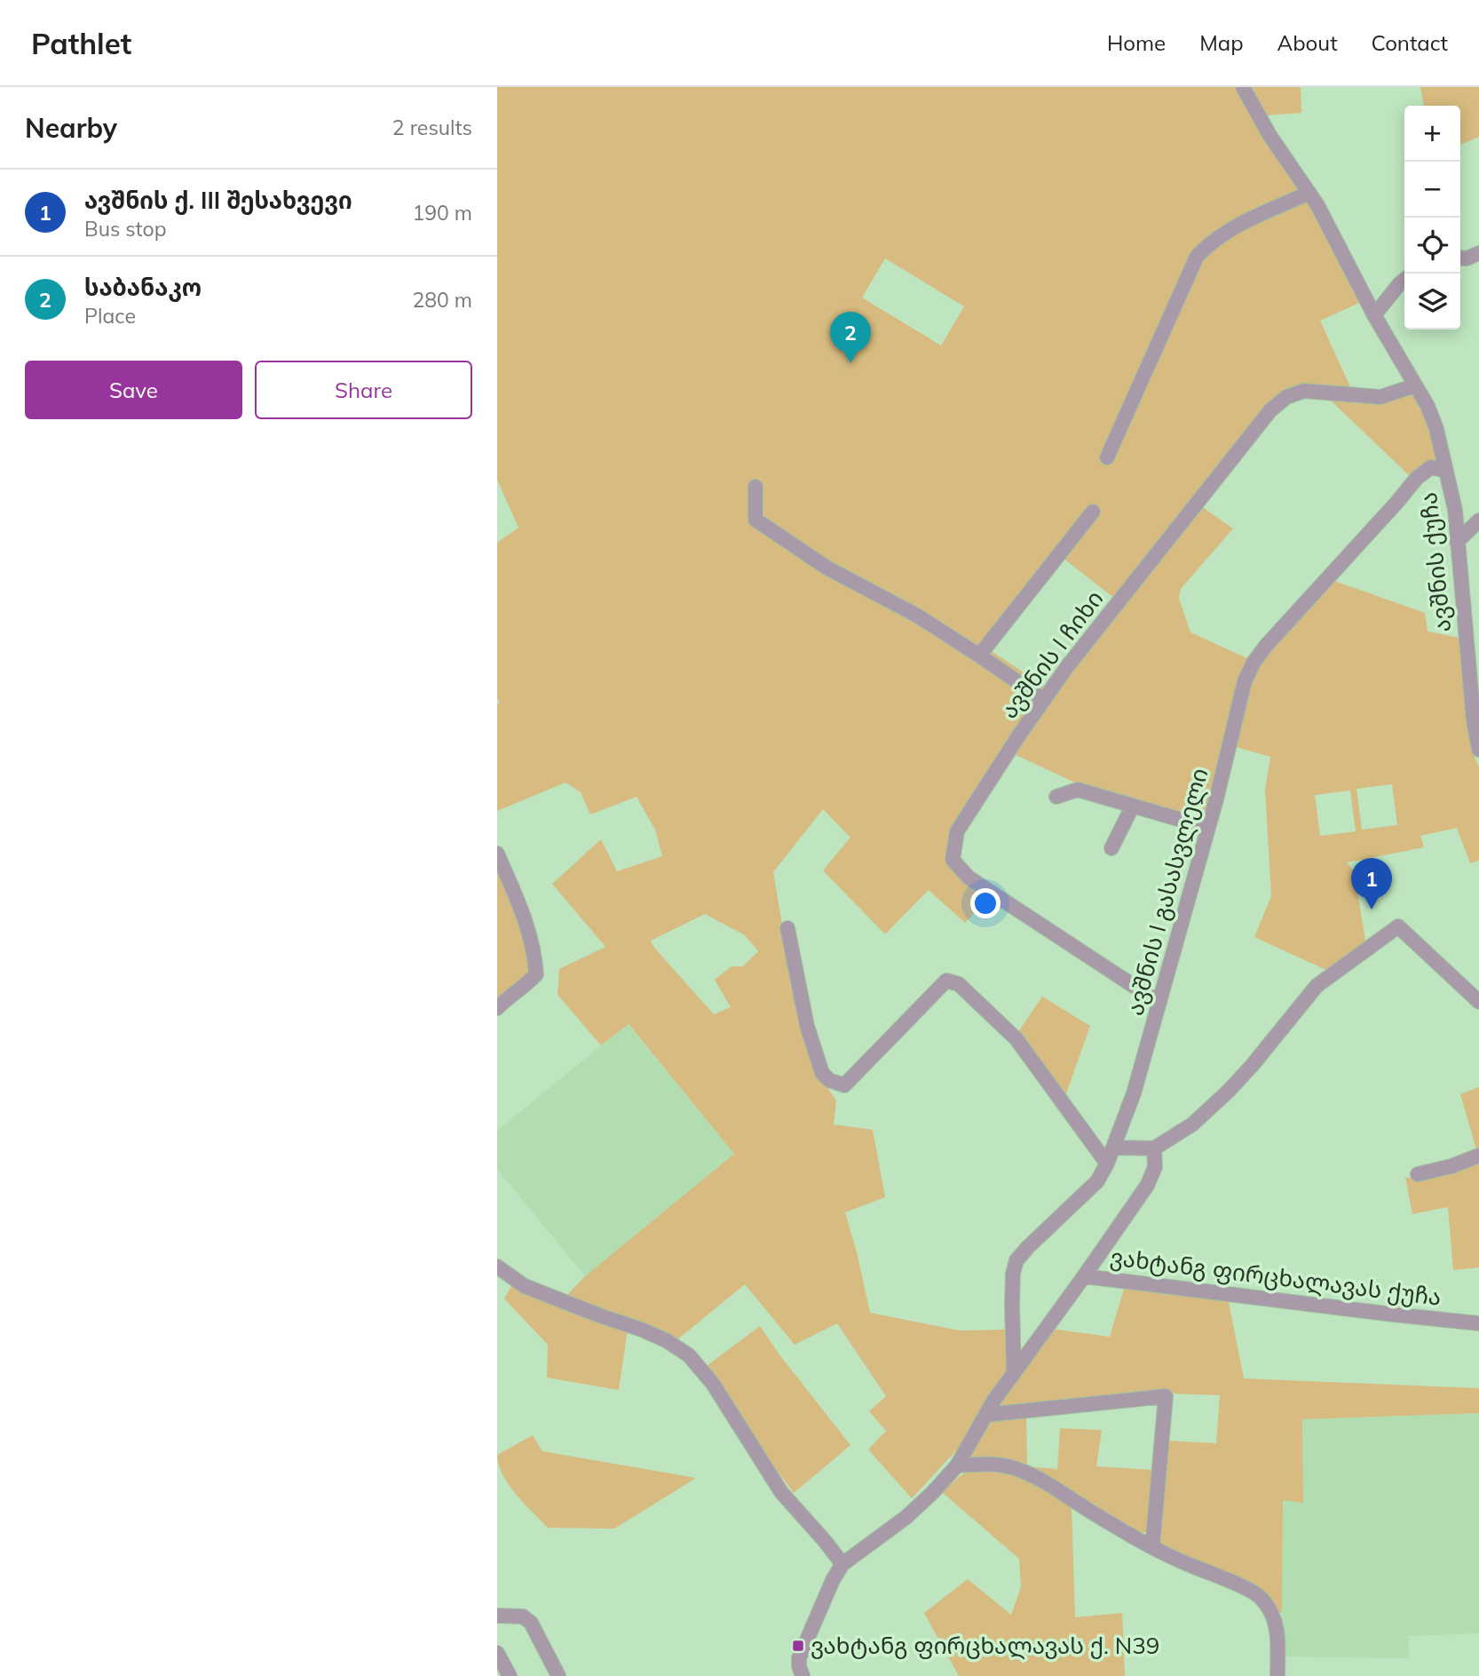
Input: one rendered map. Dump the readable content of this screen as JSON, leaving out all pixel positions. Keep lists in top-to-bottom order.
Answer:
{
  "streets": {
    "street": [
      "ავშნის ქუჩა",
      "ავშნის I ჩიხი",
      "ავშნის I გასასვლელი",
      "ვახტანგ ფირცხალავას ქუჩა"
    ]
  },
  "crossings": [
    ["ავშნის ქუჩა", "ავშნის I ჩიხი"],
    ["ავშნის ქუჩა", "ავშნის I გასასვლელი"],
    ["ავშნის I ჩიხი", "ავშნის I გასასვლელი"],
    ["ავშნის I გასასვლელი", "ვახტანგ ფირცხალავას ქუჩა"]
  ],
  "places": {
    "transit": ["ვახტანგ ფირცხალავას ქ. N39"]
  },
  "page": {
    "header": "Pathlet",
    "nav": [
      "Home",
      "Map",
      "About",
      "Contact"
    ],
    "heading": ["Nearby", "2 results"],
    "map_buttons": ["+", "−"],
    "list": [
      {
        "mark": "1",
        "name": "ავშნის ქ. III შესახვევი",
        "note": "Bus stop",
        "value": "190 m"
      },
      {
        "mark": "2",
        "name": "საბანაკო",
        "note": "Place",
        "value": "280 m"
      }
    ],
    "pins": ["2", "1"],
    "buttons": ["Save", "Share"]
  }
}
